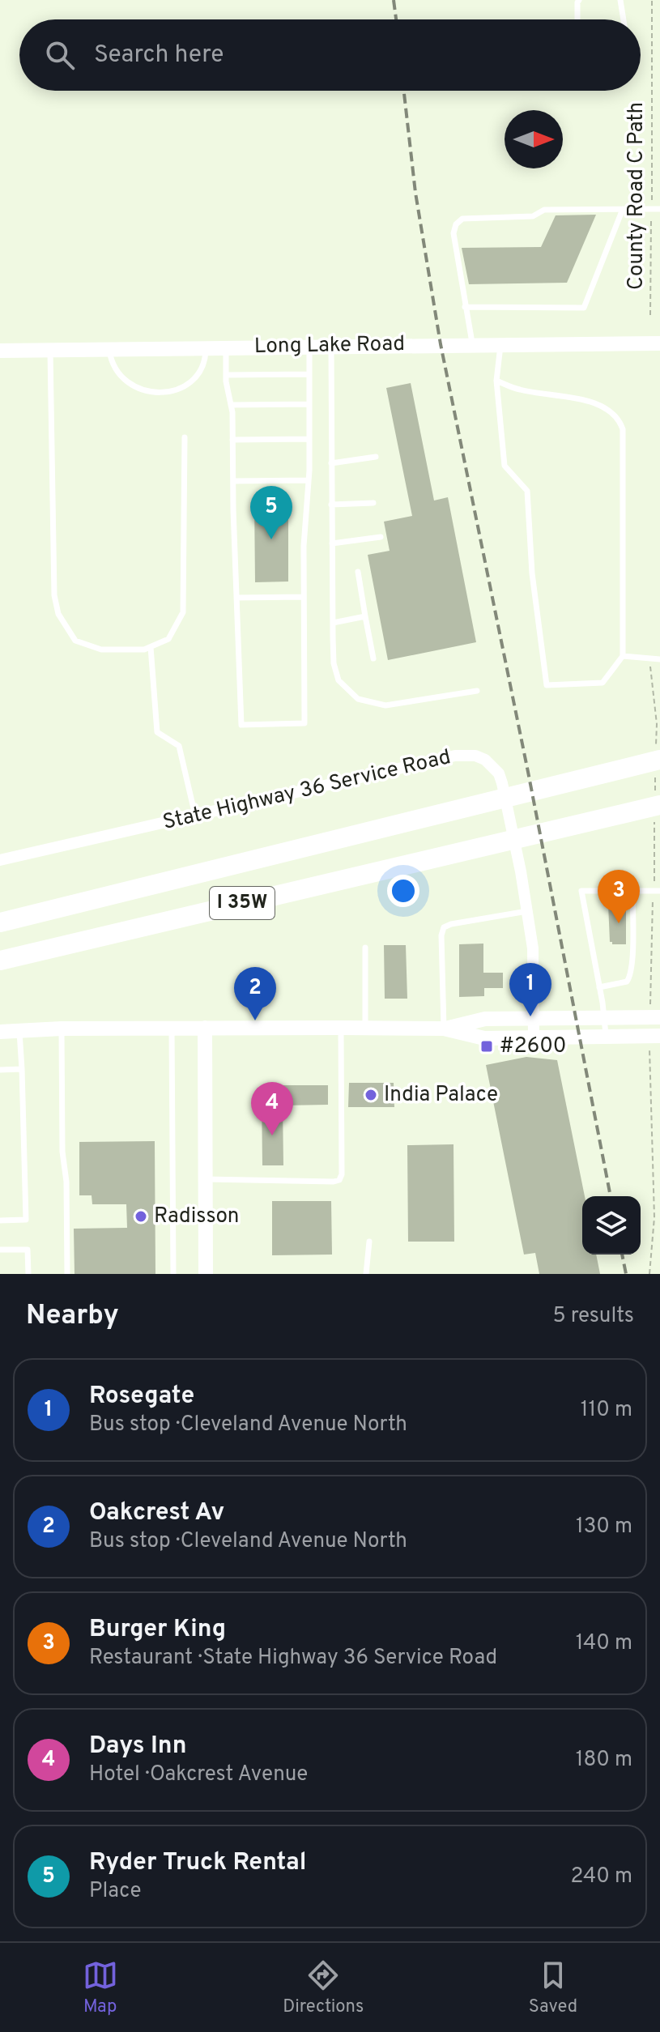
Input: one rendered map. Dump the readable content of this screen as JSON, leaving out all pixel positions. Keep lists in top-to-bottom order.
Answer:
{
  "streets": {
    "highway": ["I 35W"],
    "street": ["Long Lake Road", "State Highway 36 Service Road"],
    "path": ["County Road C Path"]
  },
  "places": {
    "transit": ["#2600"],
    "other": ["India Palace", "Radisson"]
  },
  "north": "right",
  "page": {
    "search": "Search here",
    "pins": [
      "5",
      "3",
      "1",
      "2",
      "4"
    ],
    "heading": ["Nearby", "5 results"],
    "list": [
      {
        "mark": "1",
        "name": "Rosegate",
        "note": "Bus stop · Cleveland Avenue North",
        "value": "110 m"
      },
      {
        "mark": "2",
        "name": "Oakcrest Av",
        "note": "Bus stop · Cleveland Avenue North",
        "value": "130 m"
      },
      {
        "mark": "3",
        "name": "Burger King",
        "note": "Restaurant · State Highway 36 Service Road",
        "value": "140 m"
      },
      {
        "mark": "4",
        "name": "Days Inn",
        "note": "Hotel · Oakcrest Avenue",
        "value": "180 m"
      },
      {
        "mark": "5",
        "name": "Ryder Truck Rental",
        "note": "Place",
        "value": "240 m"
      }
    ],
    "nav": ["Map", "Directions", "Saved"]
  }
}
